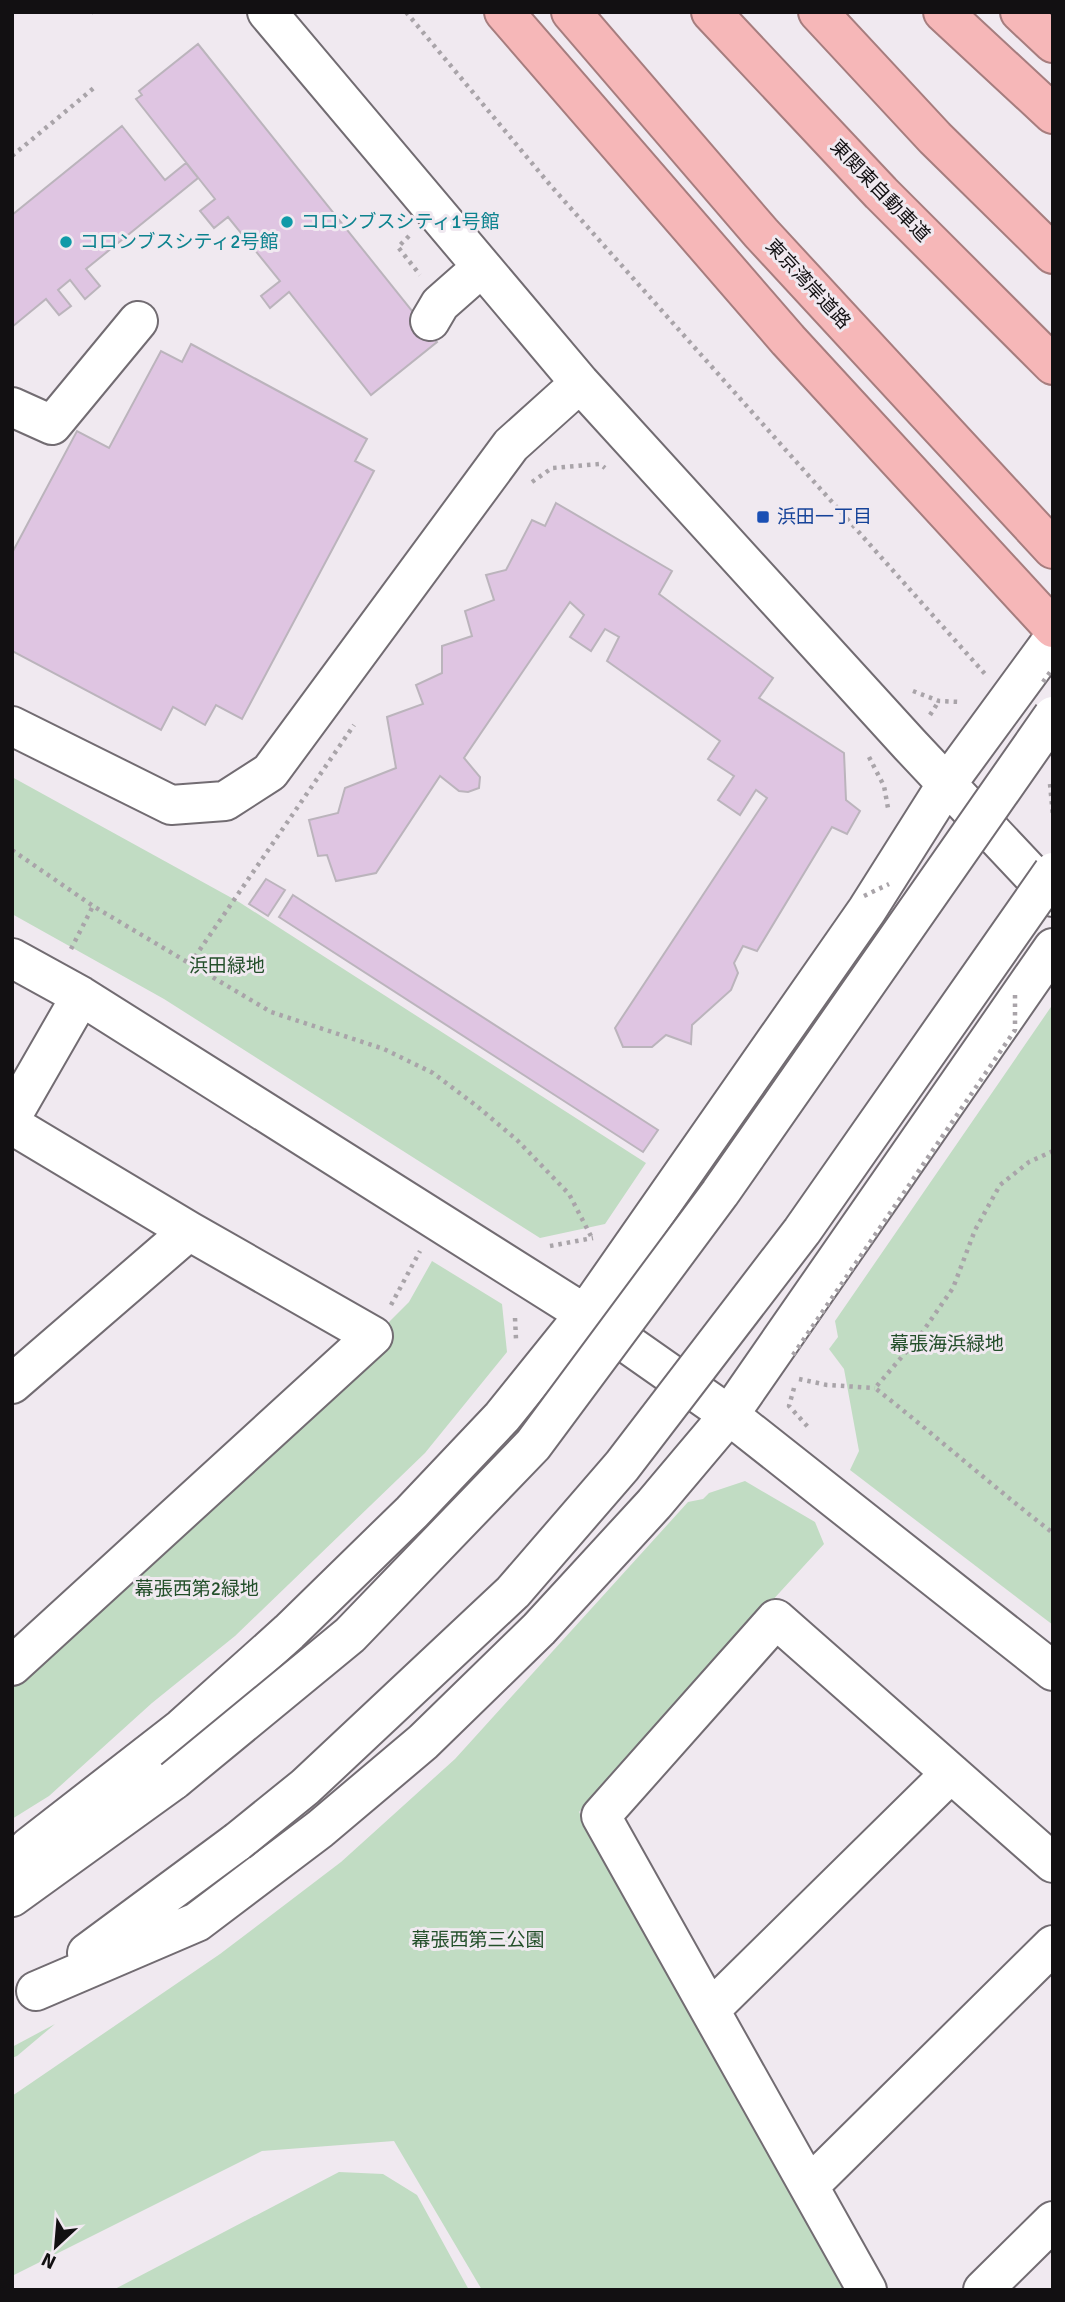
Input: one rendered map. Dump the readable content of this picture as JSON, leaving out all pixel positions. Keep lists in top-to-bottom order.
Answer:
{
  "streets": {
    "highway": ["東関東自動車道", "東京湾岸道路"]
  },
  "parks": [
    "浜田緑地",
    "幕張海浜緑地",
    "幕張西第2緑地",
    "幕張西第三公園"
  ],
  "places": {
    "other": ["コロンブスシティ1号館", "コロンブスシティ2号館"],
    "transit": ["浜田一丁目"]
  },
  "north": "bottom left"
}
